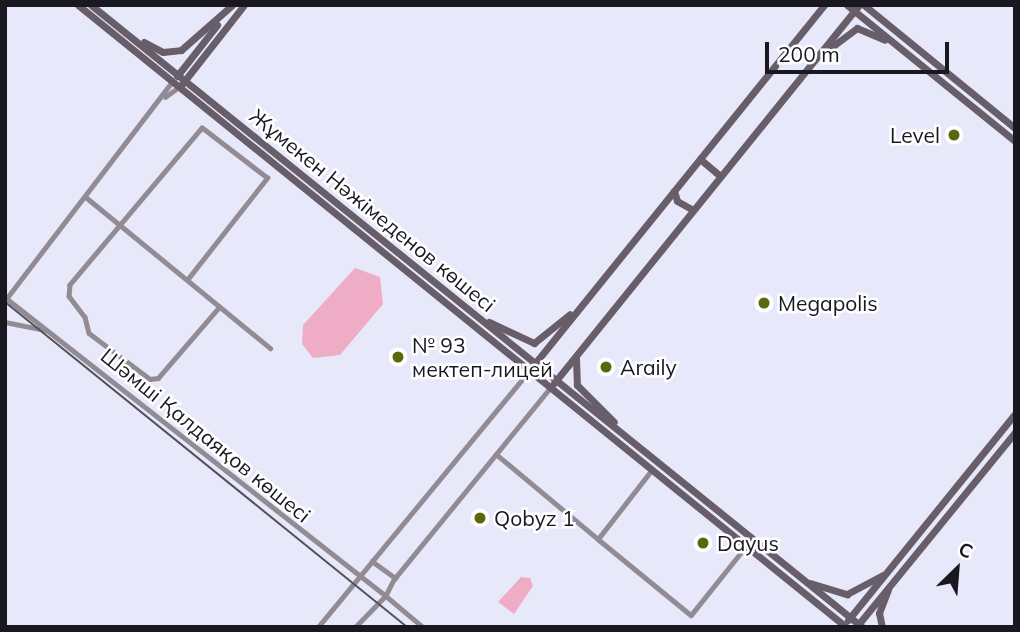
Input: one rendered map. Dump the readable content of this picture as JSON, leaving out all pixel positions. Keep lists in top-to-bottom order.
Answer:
{
  "streets": {
    "main road": ["Жұмекен Нәжімеденов көшесі"],
    "street": ["Шәмші Қалдаяқов көшесі"]
  },
  "places": [
    "Level",
    "Megapolis",
    "№ 93 мектеп-лицей",
    "Araily",
    "Qobyz 1",
    "Dayus"
  ],
  "scale_bar": "200 m",
  "north": "top right"
}
